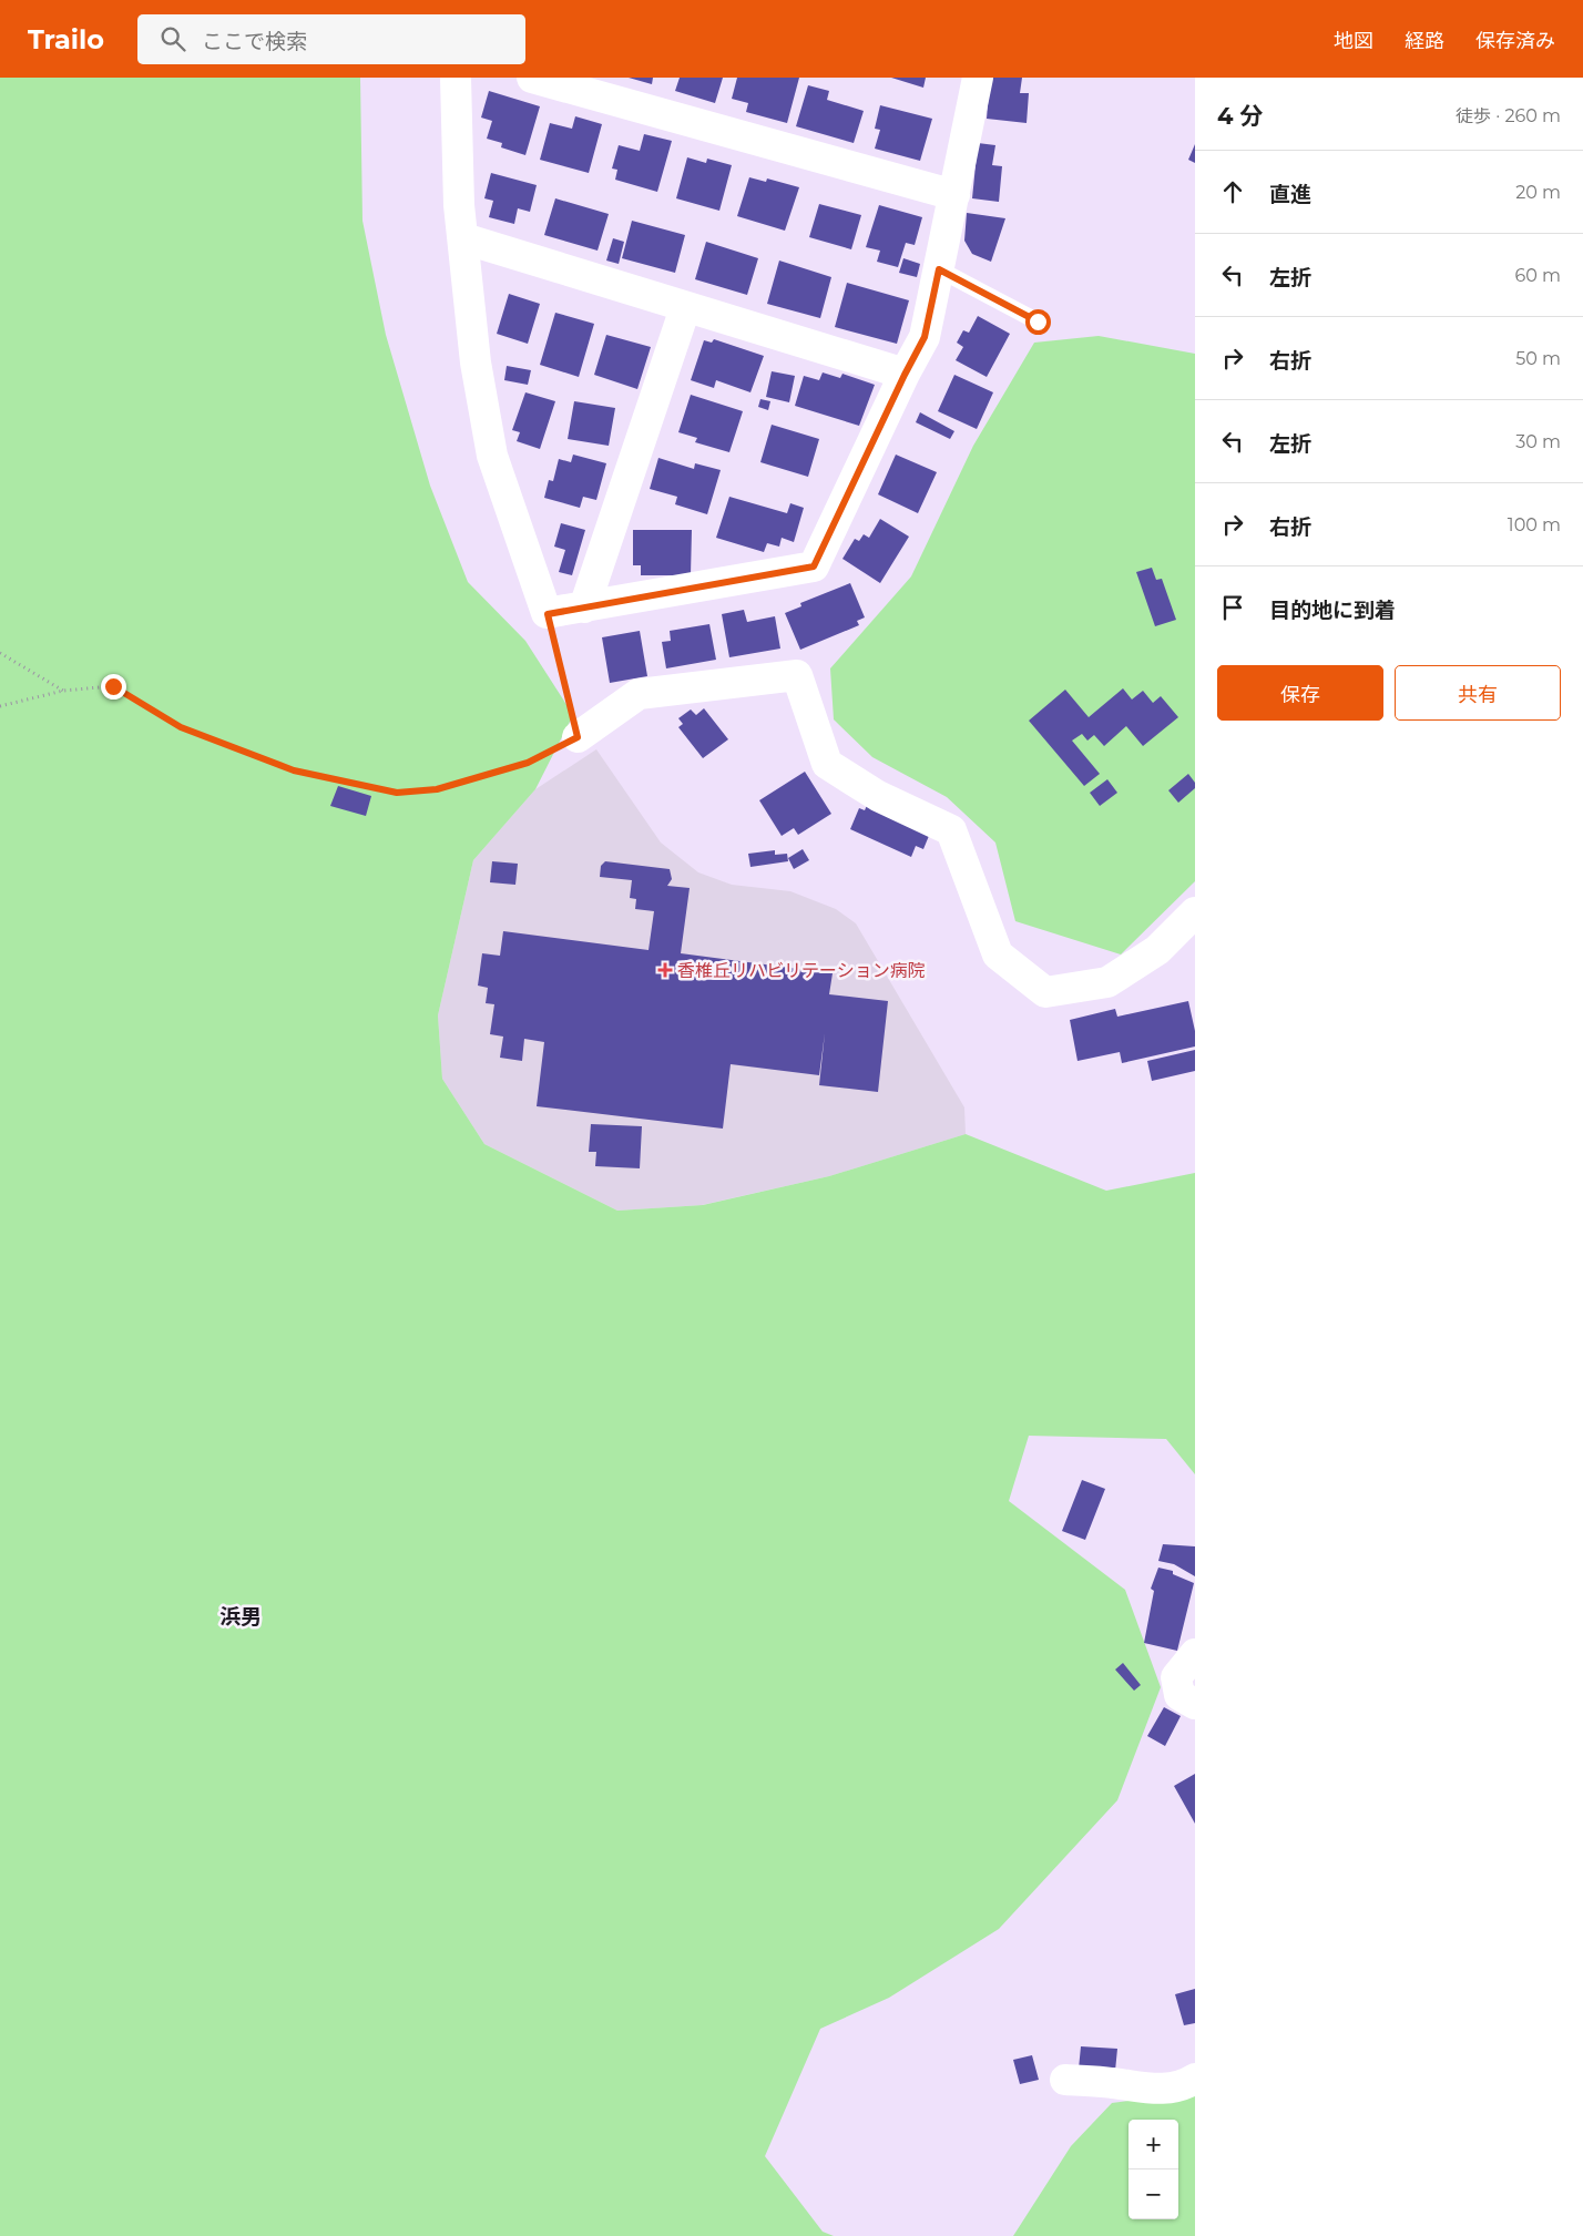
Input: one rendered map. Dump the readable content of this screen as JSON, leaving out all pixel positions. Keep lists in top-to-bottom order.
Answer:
{
  "districts": ["浜男"],
  "places": {
    "health": ["香椎丘リハビリテーション病院"]
  },
  "page": {
    "header": "Trailo",
    "search": "ここで検索",
    "nav": ["地図", "経路", "保存済み"],
    "heading": ["4 分", "徒歩 · 260 m"],
    "list": [
      ["直進", "20 m"],
      ["左折", "60 m"],
      ["右折", "50 m"],
      ["左折", "30 m"],
      ["右折", "100 m"],
      "目的地に到着"
    ],
    "buttons": ["保存", "共有"],
    "map_buttons": ["+", "−"]
  }
}
